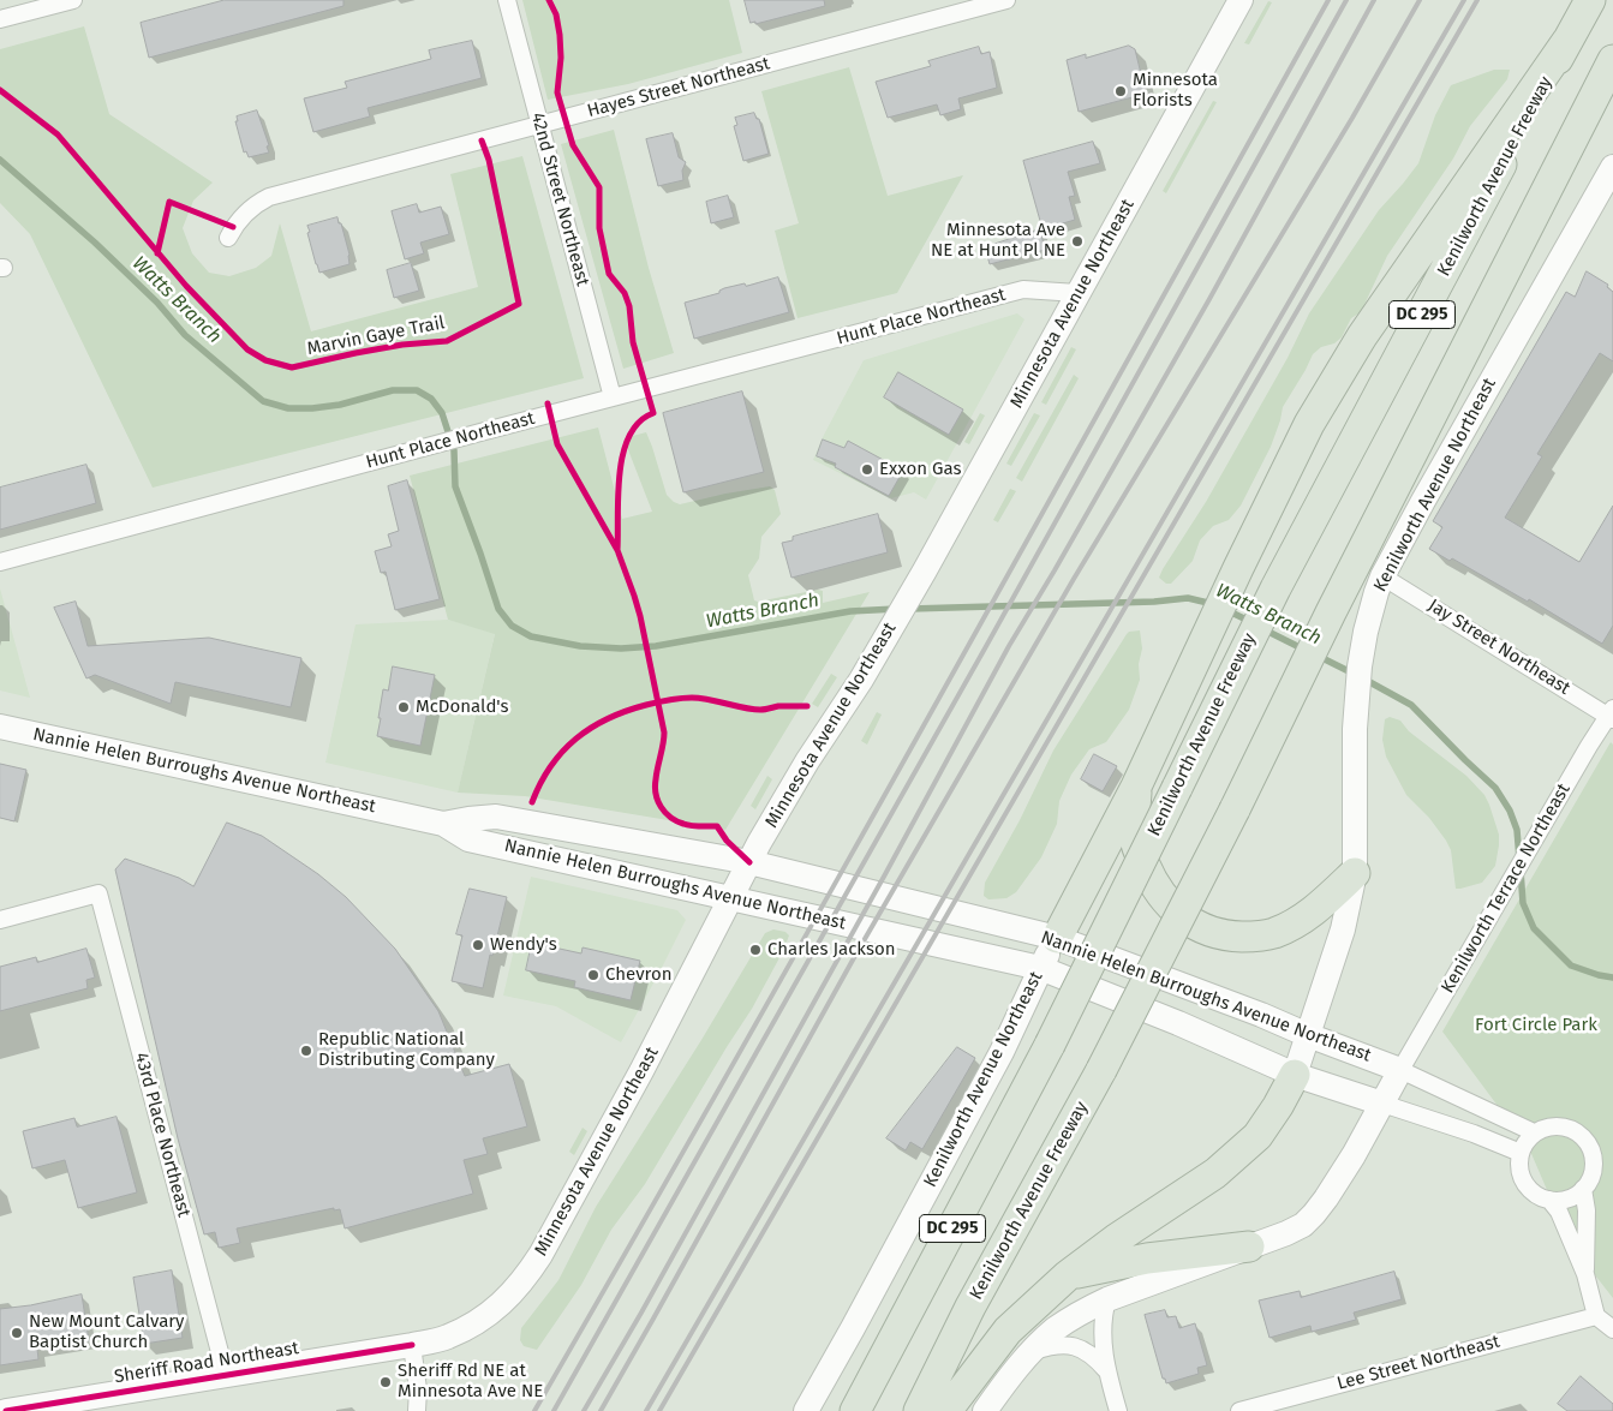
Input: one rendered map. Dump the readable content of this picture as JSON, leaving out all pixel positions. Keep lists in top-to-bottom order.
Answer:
{
  "streets": {
    "highway": ["Kenilworth Avenue Freeway", "DC 295"],
    "main road": [
      "Minnesota Avenue Northeast",
      "Kenilworth Avenue Northeast",
      "Nannie Helen Burroughs Avenue Northeast",
      "Sheriff Road Northeast"
    ],
    "street": [
      "Hayes Street Northeast",
      "42nd Street Northeast",
      "Hunt Place Northeast",
      "Jay Street Northeast",
      "Kenilworth Terrace Northeast",
      "43rd Place Northeast",
      "Lee Street Northeast"
    ],
    "cycle path": ["Marvin Gaye Trail"]
  },
  "crossings": [
    ["Hayes Street Northeast", "42nd Street Northeast"],
    ["42nd Street Northeast", "Hunt Place Northeast"],
    ["Minnesota Avenue Northeast", "Hunt Place Northeast"],
    ["Minnesota Avenue Northeast", "Nannie Helen Burroughs Avenue Northeast"],
    ["Minnesota Avenue Northeast", "Sheriff Road Northeast"],
    ["Kenilworth Avenue Northeast", "Jay Street Northeast"],
    ["Kenilworth Avenue Northeast", "Nannie Helen Burroughs Avenue Northeast"],
    ["Jay Street Northeast", "Kenilworth Terrace Northeast"],
    ["Nannie Helen Burroughs Avenue Northeast", "Kenilworth Terrace Northeast"],
    ["43rd Place Northeast", "Sheriff Road Northeast"]
  ],
  "water": ["Watts Branch"],
  "parks": ["Fort Circle Park"],
  "places": [
    "Minnesota Florists",
    "Minnesota Ave NE at Hunt Pl NE",
    "Exxon Gas",
    "McDonald's",
    "Wendy's",
    "Charles Jackson",
    "Chevron",
    "Republic National Distributing Company",
    "New Mount Calvary Baptist Church",
    "Sheriff Rd NE at Minnesota Ave NE"
  ]
}
